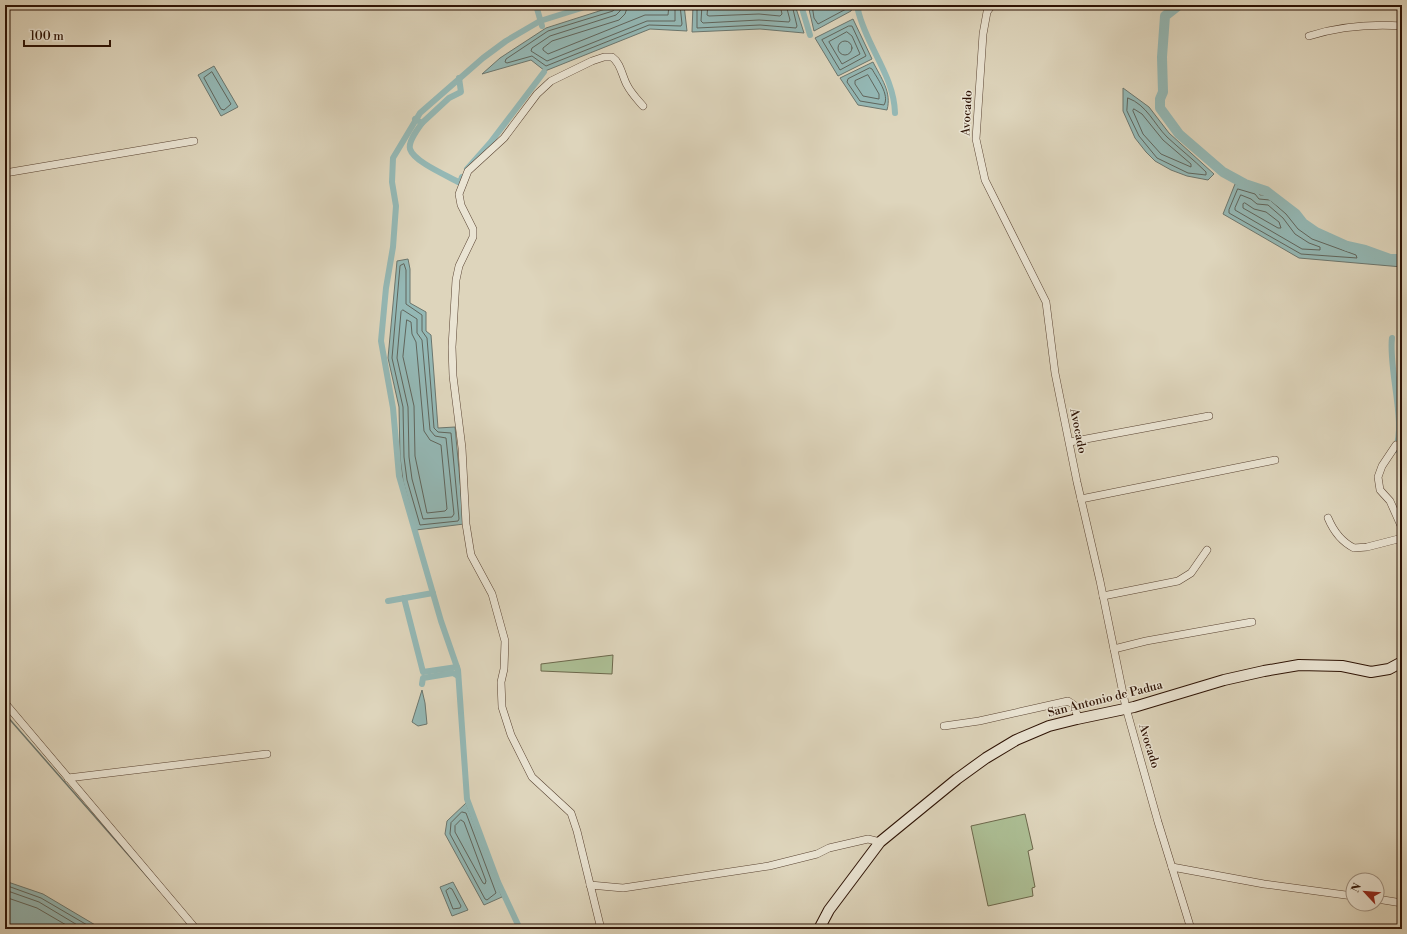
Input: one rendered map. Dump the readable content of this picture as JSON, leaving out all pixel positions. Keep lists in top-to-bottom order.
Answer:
{
  "streets": {
    "street": ["Avocado", "San Antonio de Padua"]
  },
  "crossings": [
    ["Avocado", "San Antonio de Padua"]
  ],
  "scale_bar": "100 m",
  "north": "top left"
}
